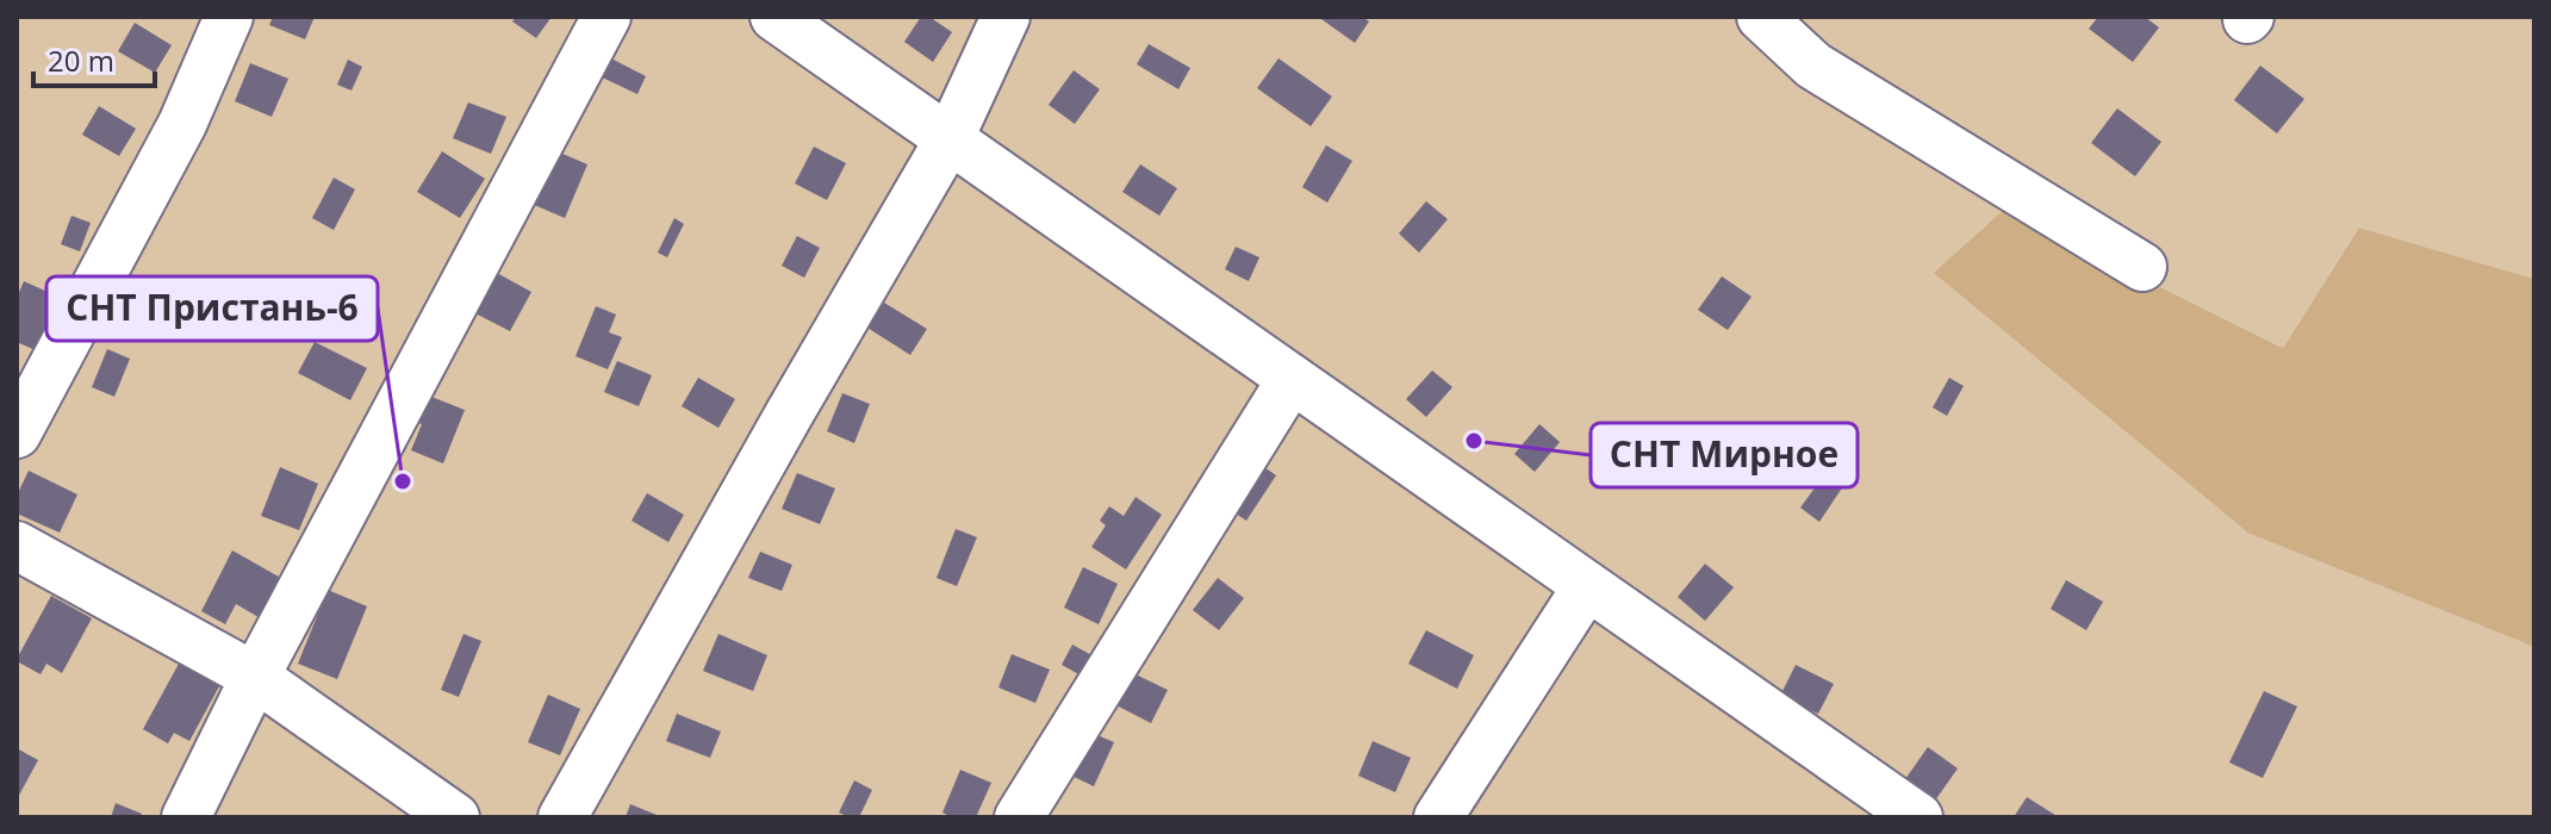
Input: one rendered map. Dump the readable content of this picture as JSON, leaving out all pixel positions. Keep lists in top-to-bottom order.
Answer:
{
  "places": ["СНТ Мирное", "СНТ Пристань-6"],
  "scale_bar": "20 m"
}
